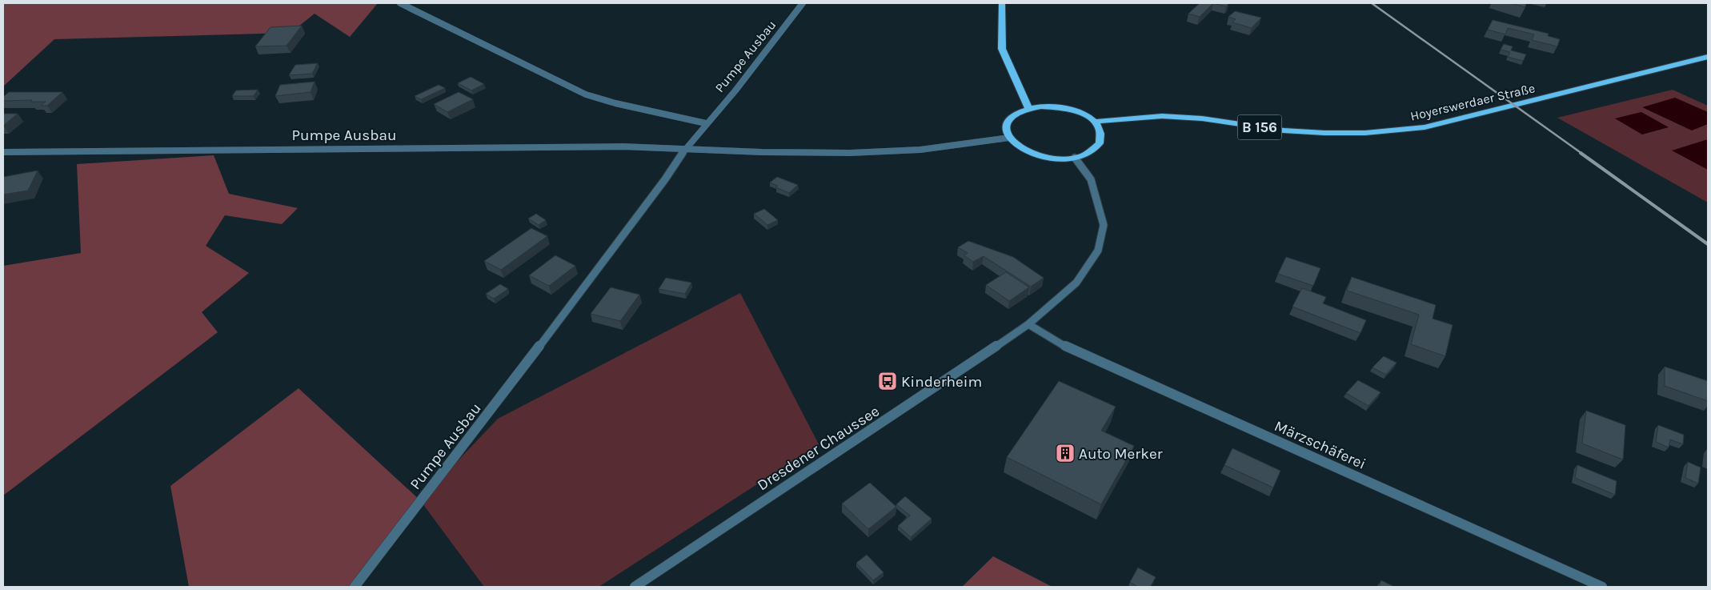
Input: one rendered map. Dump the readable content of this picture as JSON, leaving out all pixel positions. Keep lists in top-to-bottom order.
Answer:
{
  "streets": {
    "main road": ["Hoyerswerdaer Straße", "B 156"],
    "street": ["Pumpe Ausbau", "Märzschäferei", "Dresdener Chaussee"]
  },
  "crossings": [
    ["Märzschäferei", "Dresdener Chaussee"]
  ],
  "places": {
    "bus stop": ["Kinderheim"],
    "building": ["Auto Merker"]
  }
}
